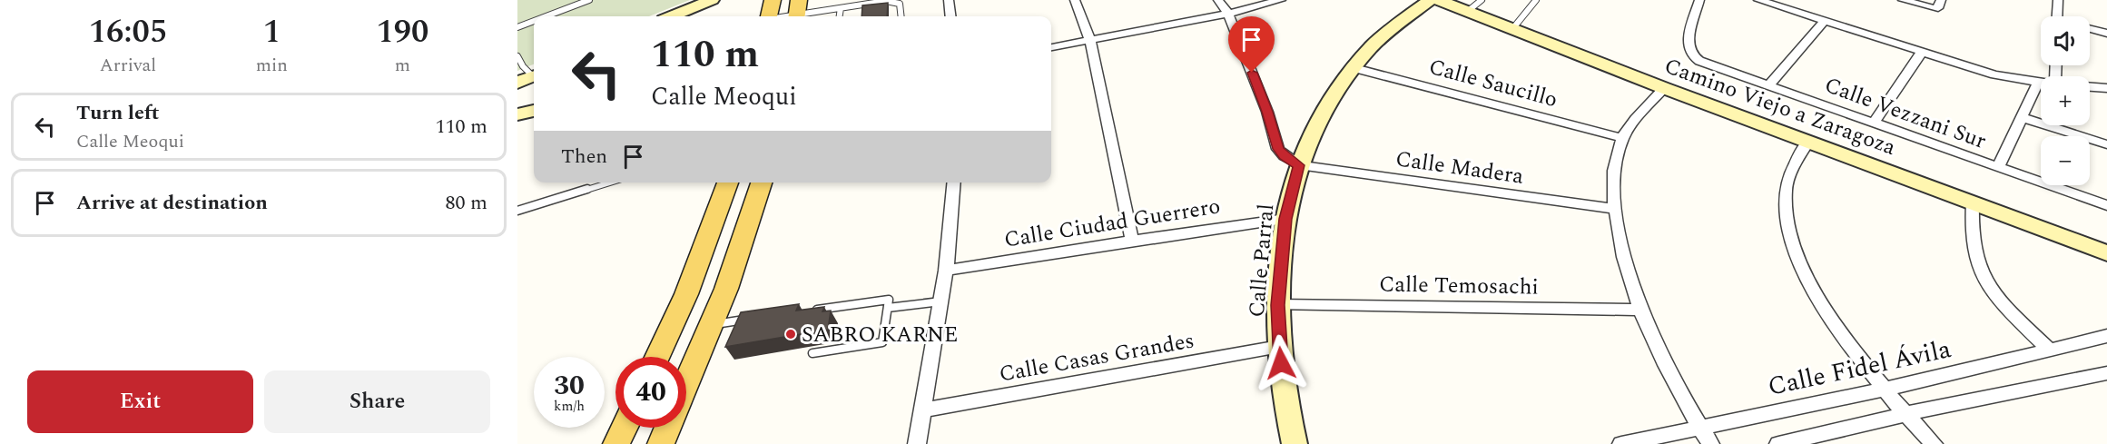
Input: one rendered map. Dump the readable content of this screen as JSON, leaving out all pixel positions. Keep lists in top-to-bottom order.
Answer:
{
  "streets": {
    "street": [
      "Calle Saucillo",
      "Camino Viejo a Zaragoza",
      "Calle Vezzani Sur",
      "Calle Madera",
      "Calle Ciudad Guerrero",
      "Calle Parral",
      "Calle Temosachi",
      "Calle Casas Grandes",
      "Calle Fidel Ávila"
    ]
  },
  "crossings": [
    ["Calle Saucillo", "Calle Parral"],
    ["Calle Madera", "Calle Parral"],
    ["Calle Ciudad Guerrero", "Calle Parral"],
    ["Calle Parral", "Calle Temosachi"],
    ["Calle Parral", "Calle Casas Grandes"]
  ],
  "places": ["SABRO KARNE"],
  "page": {
    "eta": [
      "16:05",
      "Arrival",
      "1",
      "min",
      "190",
      "m"
    ],
    "map_buttons": ["+", "−"],
    "turn": ["110 m", "Calle Meoqui"],
    "list": [
      {
        "name": "Turn left",
        "note": "Calle Meoqui",
        "value": "110 m"
      },
      {
        "name": "Arrive at destination",
        "value": "80 m"
      }
    ],
    "then": "Then",
    "speed": "30 km/h",
    "limit": "40",
    "buttons": ["Exit", "Share"]
  }
}
